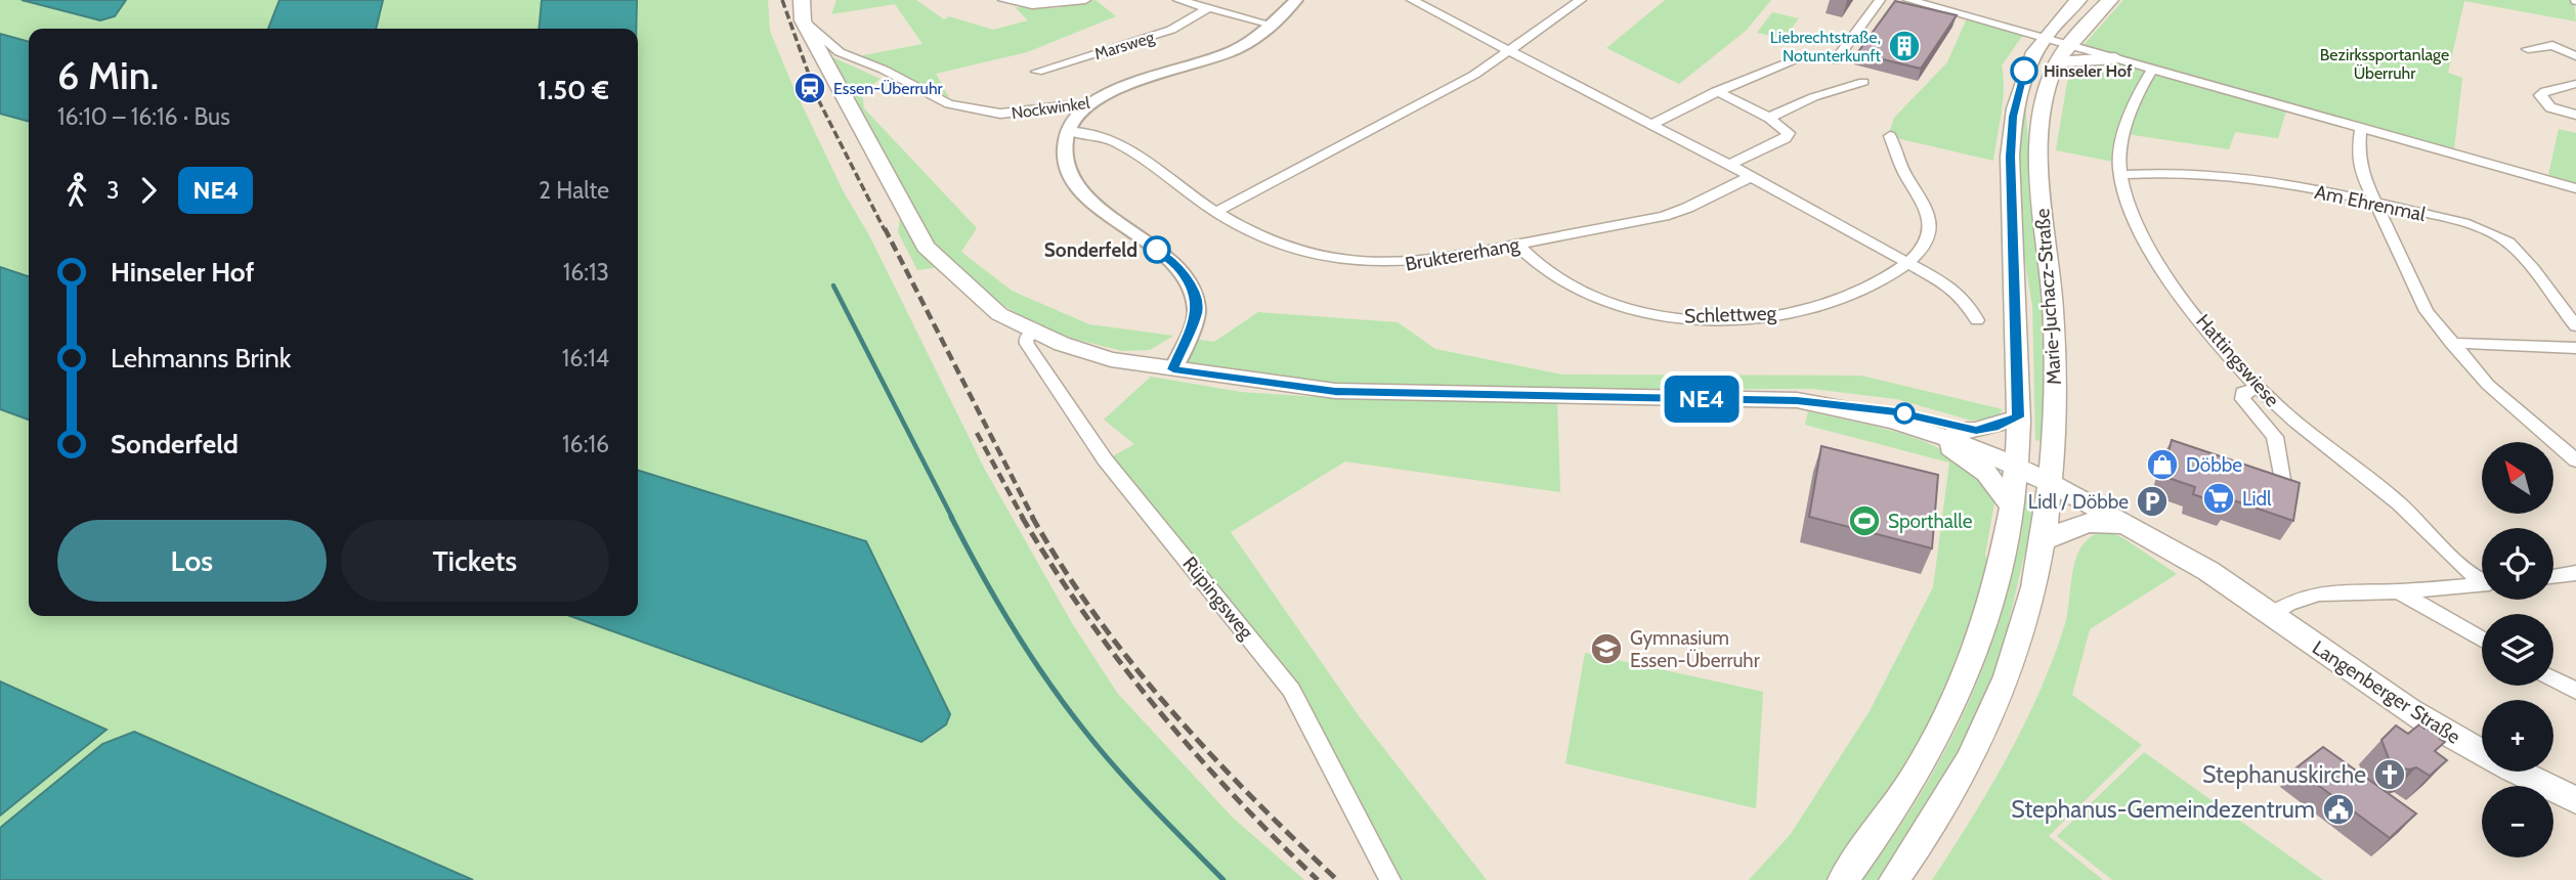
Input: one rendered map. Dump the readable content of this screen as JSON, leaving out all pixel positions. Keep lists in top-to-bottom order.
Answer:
{
  "streets": {
    "main road": ["Marie-Juchacz-Straße", "Langenberger Straße"],
    "street": [
      "Marsweg",
      "Nockwinkel",
      "Am Ehrenmal",
      "Bruktererhang",
      "Schlettweg",
      "Hattingswiese",
      "Rüpingsweg"
    ]
  },
  "crossings": [
    ["Nockwinkel", "Langenberger Straße"],
    ["Am Ehrenmal", "Hattingswiese"],
    ["Bruktererhang", "Schlettweg"],
    ["Marie-Juchacz-Straße", "Langenberger Straße"],
    ["Rüpingsweg", "Langenberger Straße"]
  ],
  "parks": ["Bezirkssportanlage Überruhr"],
  "places": {
    "building": ["Liebrechtstraße, Notunterkunft"],
    "other": ["Hinseler Hof", "Sonderfeld"],
    "station": ["Essen-Überruhr"],
    "shop": ["Döbbe"],
    "supermarket": ["Lidl"],
    "parking": ["Lidl / Döbbe"],
    "sports": ["Sporthalle"],
    "school or university": ["Gymnasium Essen-Überruhr"],
    "church": ["Stephanuskirche"],
    "public building": ["Stephanus-Gemeindezentrum"]
  },
  "lines": ["bus line NE4"],
  "north": "top left",
  "page": {
    "on_map": "NE4",
    "heading": ["6 Min.", "16:10 – 16:16 · Bus", "1.50 €"],
    "legs": ["3", "NE4", "2 Halte"],
    "list": [
      {
        "name": "Hinseler Hof",
        "value": "16:13"
      },
      {
        "name": "Lehmanns Brink",
        "value": "16:14"
      },
      {
        "name": "Sonderfeld",
        "value": "16:16"
      }
    ],
    "map_buttons": ["+", "−"],
    "buttons": ["Los", "Tickets"]
  }
}
